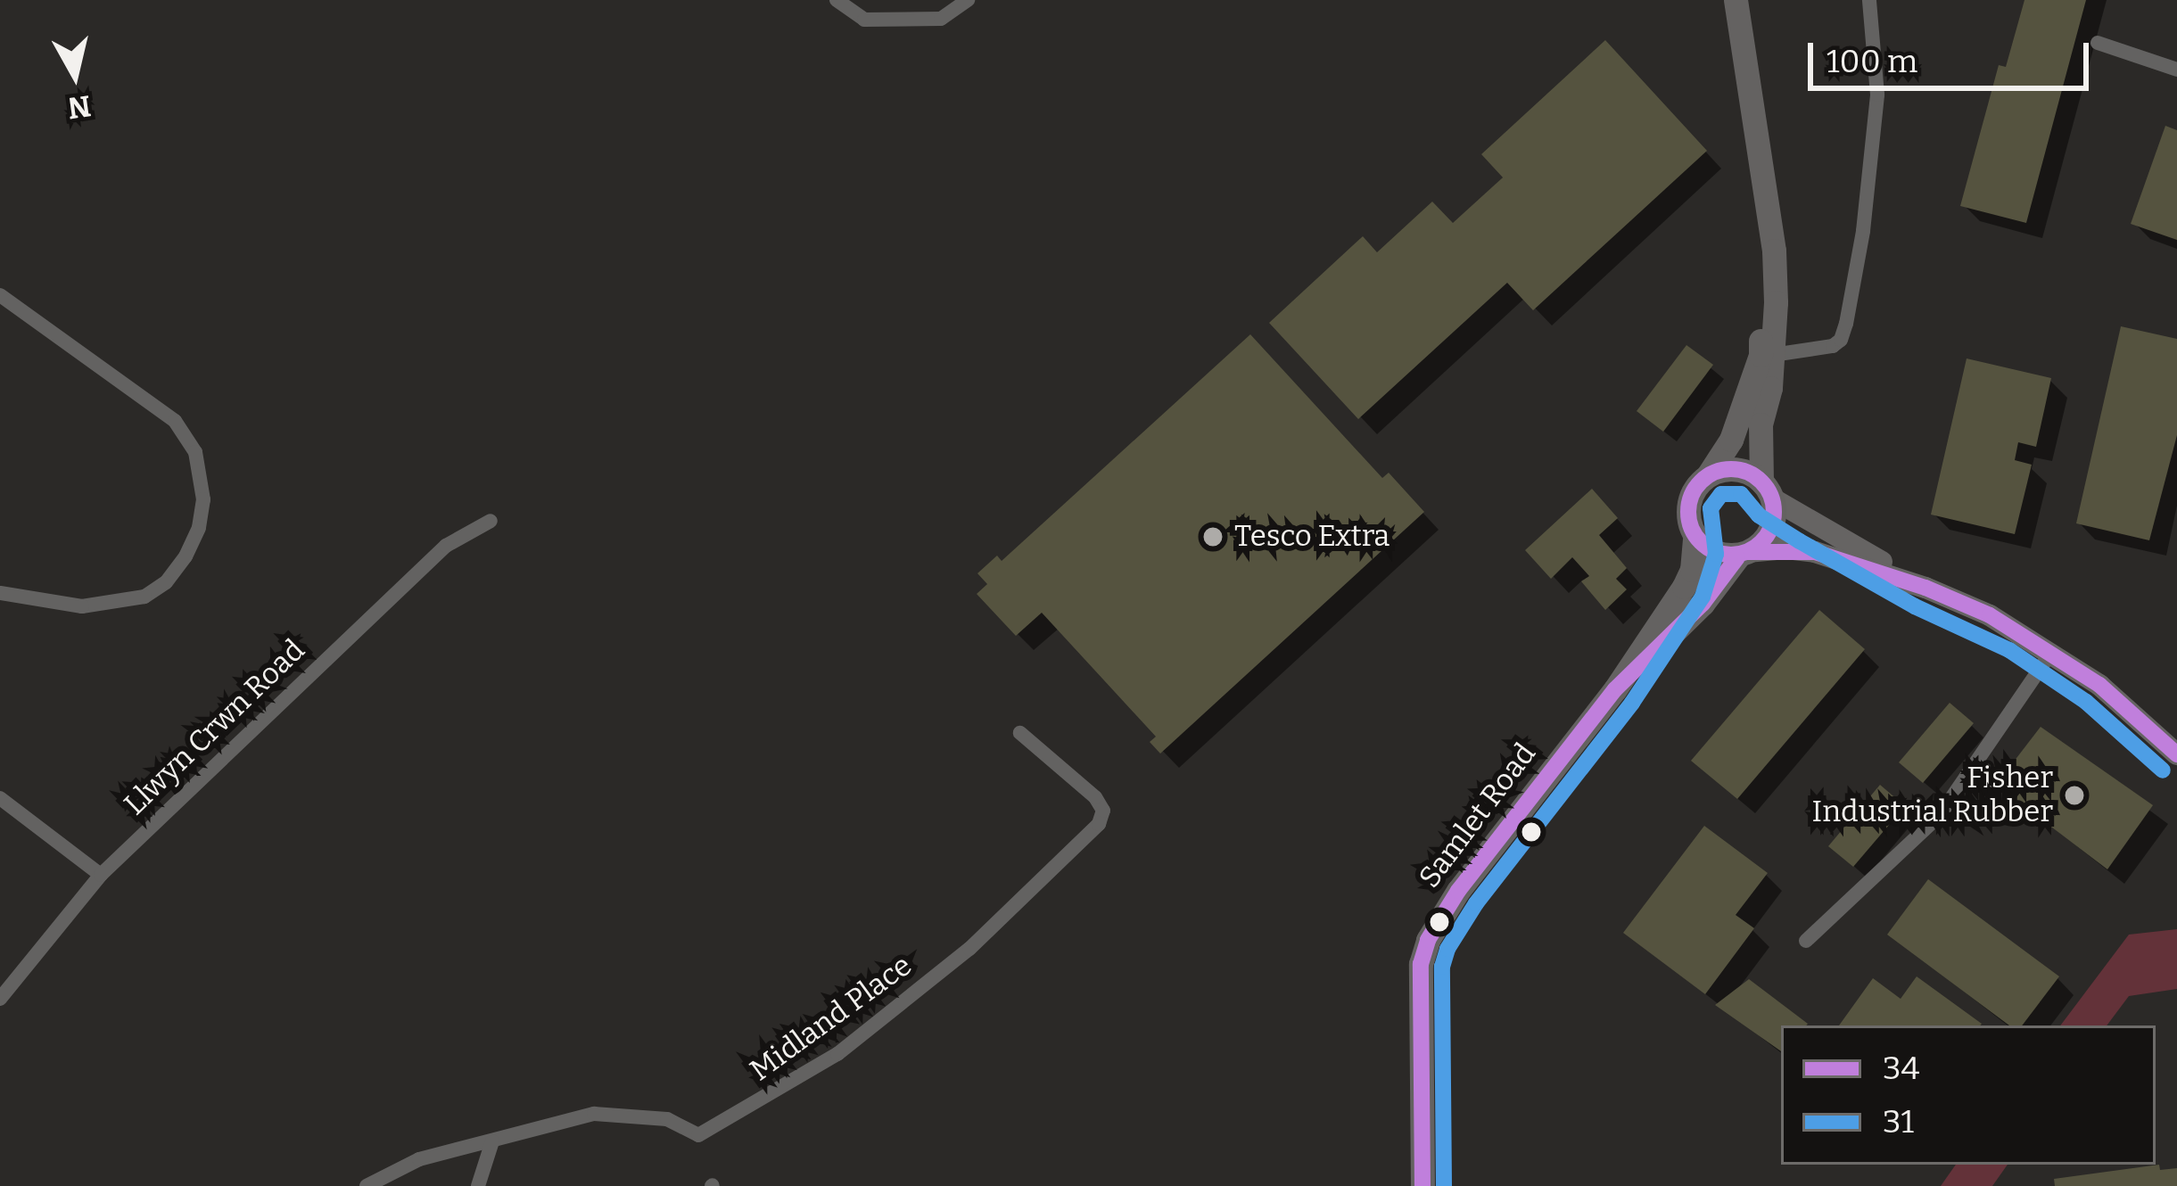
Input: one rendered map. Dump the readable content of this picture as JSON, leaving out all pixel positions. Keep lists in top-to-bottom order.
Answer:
{
  "streets": {
    "main road": ["Samlet Road"],
    "street": ["Llwyn Crwn Road", "Midland Place"]
  },
  "places": ["Tesco Extra", "Fisher Industrial Rubber"],
  "lines": ["transit line 34", "transit line 31"],
  "legend": ["34", "31"],
  "scale_bar": "100 m",
  "north": "bottom"
}
